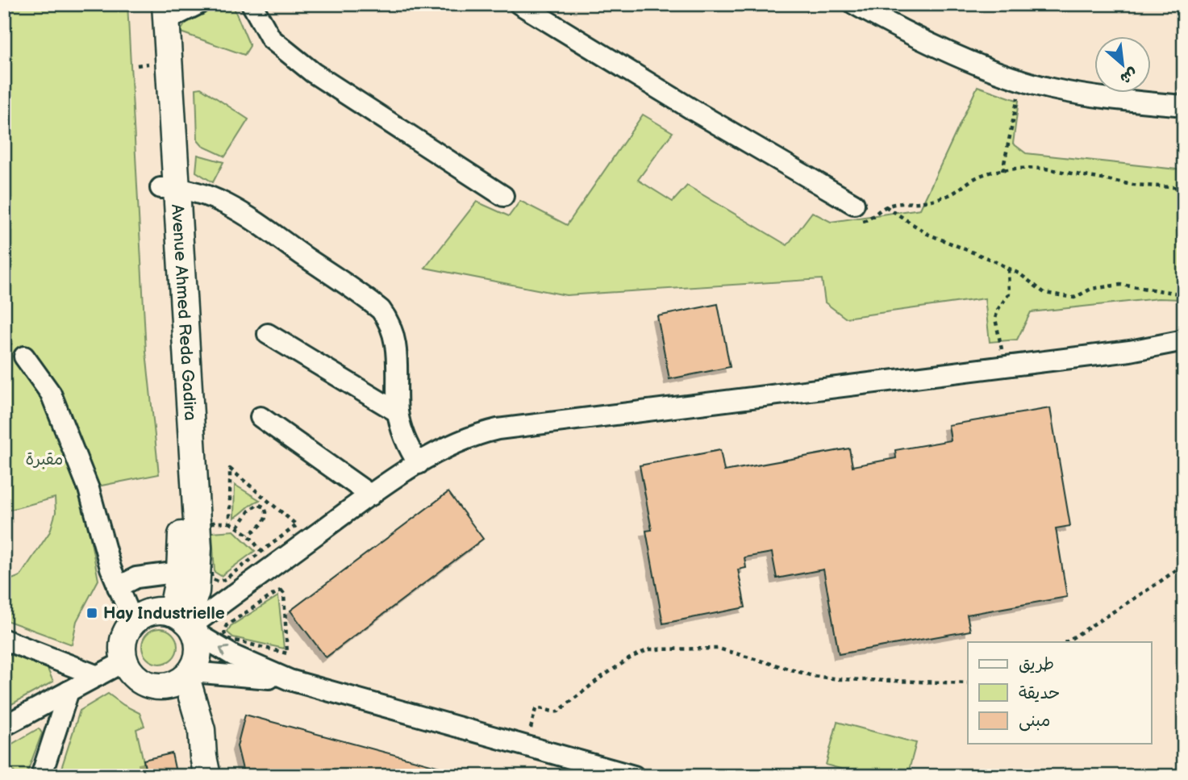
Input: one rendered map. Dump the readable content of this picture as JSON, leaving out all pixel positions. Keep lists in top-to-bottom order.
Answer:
{
  "streets": {
    "main road": ["Avenue Ahmed Reda Gadira"]
  },
  "parks": ["مقبرة"],
  "places": {
    "transit": ["Hay Industrielle"]
  },
  "legend": ["طريق", "حديقة", "مبنى"],
  "north": "bottom right"
}
